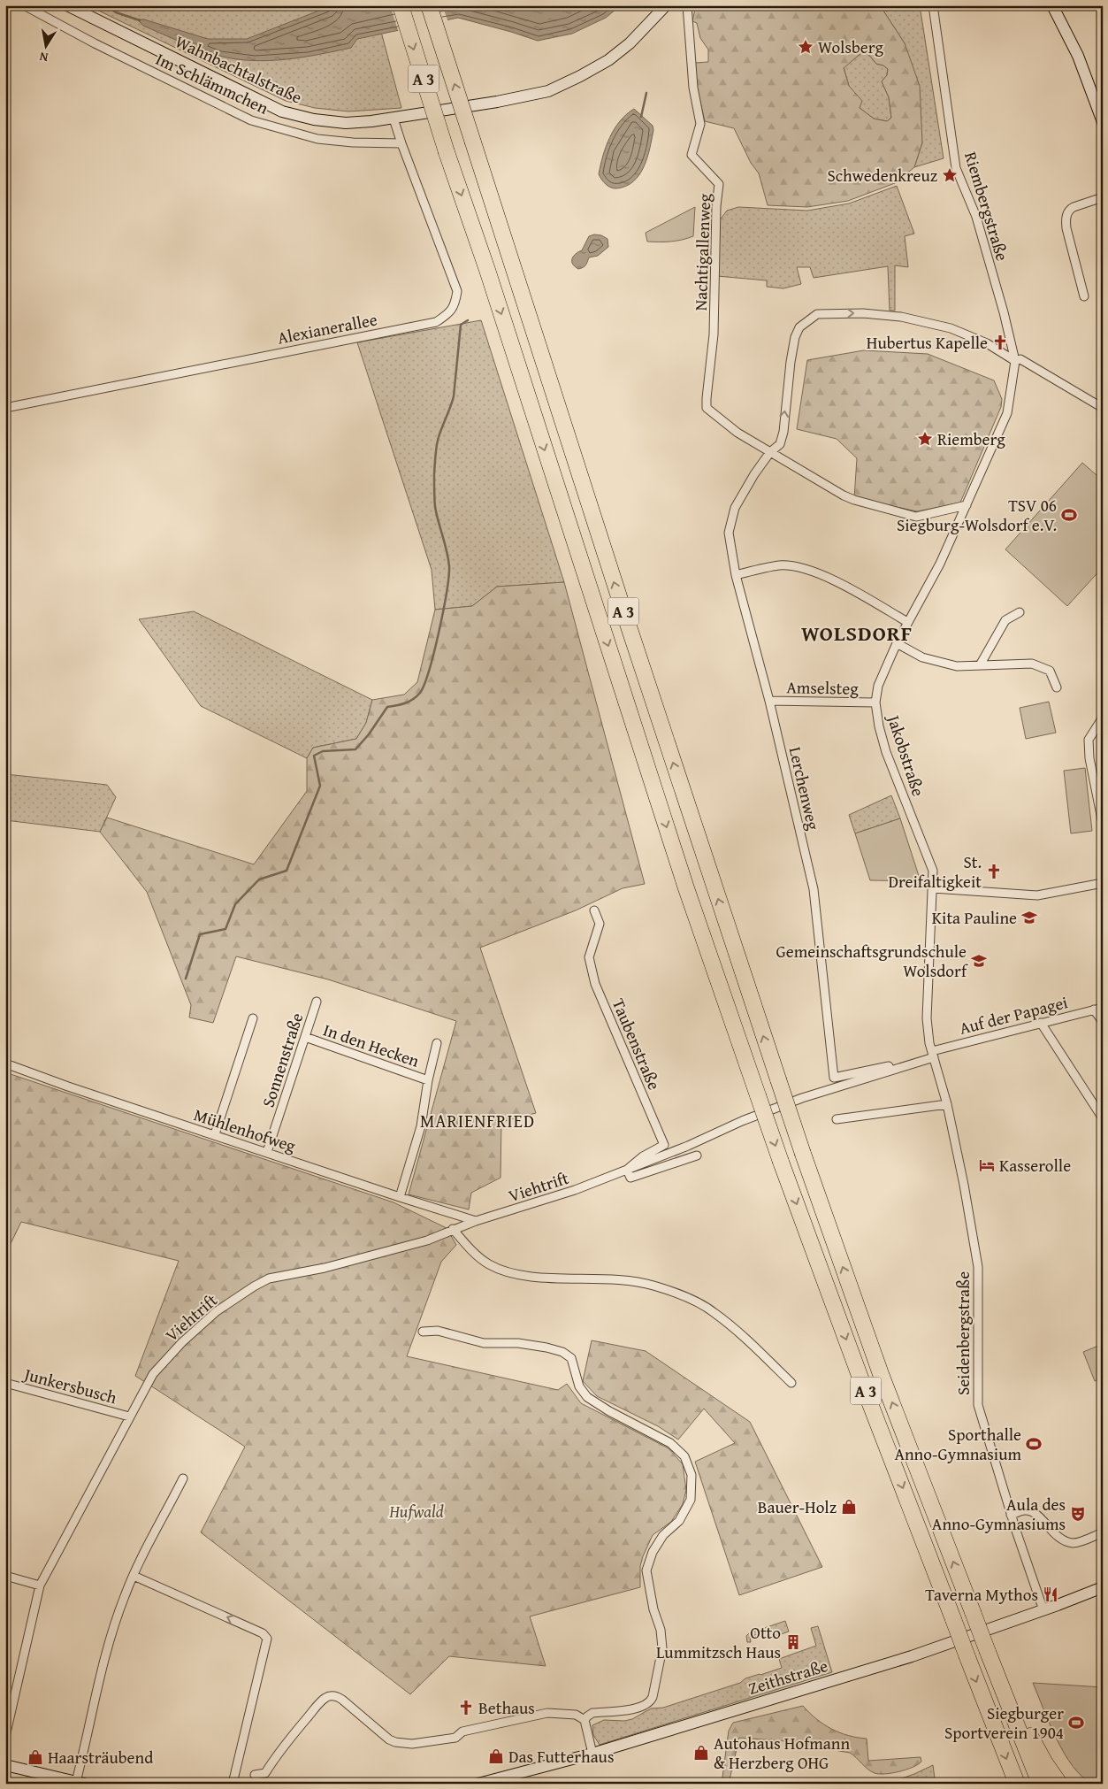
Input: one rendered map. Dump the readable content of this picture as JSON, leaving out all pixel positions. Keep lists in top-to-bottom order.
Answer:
{
  "streets": {
    "highway": ["A 3"],
    "street": [
      "Wahnbachtalstraße",
      "Im Schlämmchen",
      "Riembergstraße",
      "Nachtigallenweg",
      "Alexianerallee",
      "Amselsteg",
      "Jakobstraße",
      "Lerchenweg",
      "Auf der Papagei",
      "Taubenstraße",
      "In den Hecken",
      "Sonnenstraße",
      "Mühlenhofweg",
      "Viehtrift",
      "Seidenbergstraße",
      "Junkersbusch",
      "Zeithstraße"
    ]
  },
  "crossings": [
    ["Wahnbachtalstraße", "Alexianerallee"],
    ["Im Schlämmchen", "Alexianerallee"],
    ["Riembergstraße", "Jakobstraße"],
    ["Riembergstraße", "Lerchenweg"],
    ["Nachtigallenweg", "Lerchenweg"],
    ["Amselsteg", "Jakobstraße"],
    ["Amselsteg", "Lerchenweg"],
    ["Jakobstraße", "Lerchenweg"],
    ["Jakobstraße", "Auf der Papagei"],
    ["Jakobstraße", "Seidenbergstraße"],
    ["Lerchenweg", "Auf der Papagei"],
    ["Auf der Papagei", "Viehtrift"],
    ["Auf der Papagei", "Seidenbergstraße"],
    ["Taubenstraße", "Viehtrift"],
    ["In den Hecken", "Sonnenstraße"],
    ["Sonnenstraße", "Mühlenhofweg"],
    ["Mühlenhofweg", "Viehtrift"],
    ["Viehtrift", "Junkersbusch"],
    ["Seidenbergstraße", "Zeithstraße"]
  ],
  "districts": ["WOLSDORF", "MARIENFRIED"],
  "parks": ["Hufwald"],
  "places": {
    "place": ["Wolsberg", "Schwedenkreuz", "Riemberg"],
    "church": ["Hubertus Kapelle", "St. Dreifaltigkeit", "Bethaus"],
    "sports": ["TSV 06 Siegburg-Wolsdorf e.V.", "Sporthalle Anno-Gymnasium", "Siegburger Sportverein 1904"],
    "school or university": ["Kita Pauline", "Gemeinschaftsgrundschule Wolsdorf"],
    "hotel": ["Kasserolle"],
    "shop": [
      "Bauer-Holz",
      "Autohaus Hofmann & Herzberg OHG",
      "Das Futterhaus",
      "Haarsträubend"
    ],
    "theatre": ["Aula des Anno-Gymnasiums"],
    "restaurant": ["Taverna Mythos"],
    "building": ["Otto Lummitzsch Haus"]
  },
  "north": "bottom"
}
